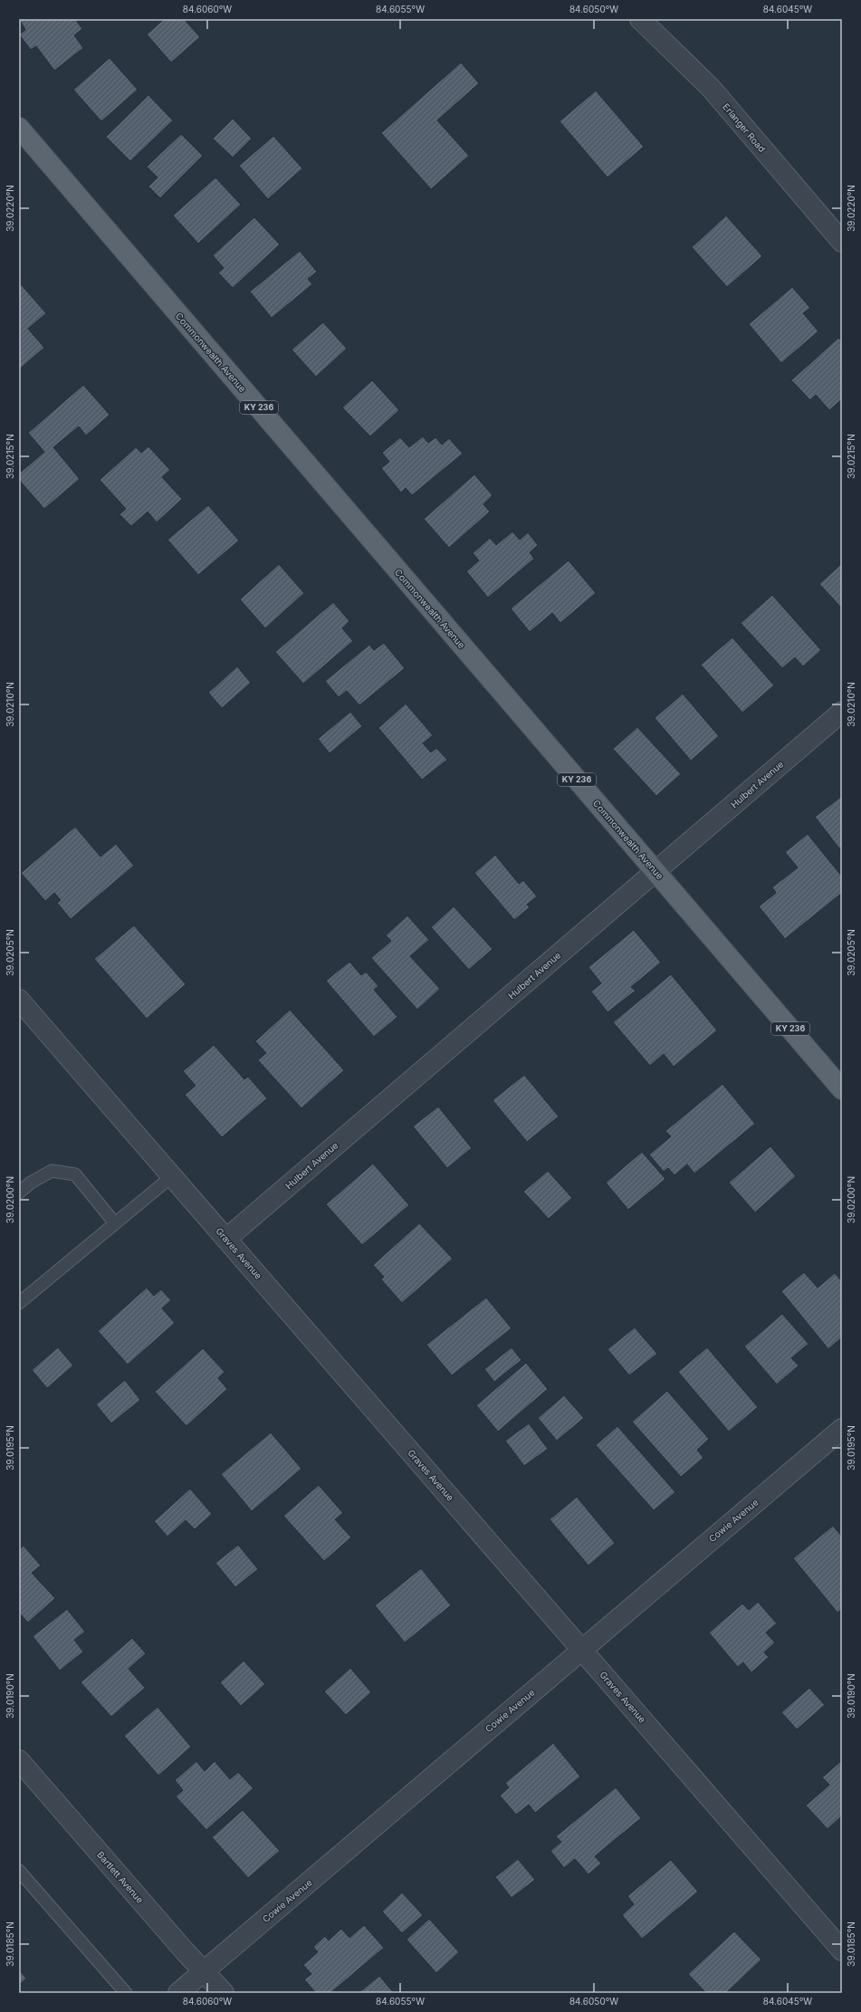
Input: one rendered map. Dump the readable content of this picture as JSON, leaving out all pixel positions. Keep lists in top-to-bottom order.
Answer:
{
  "streets": {
    "main road": ["Commonwealth Avenue", "KY 236"],
    "street": [
      "Erlanger Road",
      "Hulbert Avenue",
      "Graves Avenue",
      "Cowie Avenue",
      "Bartlett Avenue"
    ]
  },
  "crossings": [
    ["Commonwealth Avenue", "Hulbert Avenue"],
    ["Hulbert Avenue", "Graves Avenue"],
    ["Graves Avenue", "Cowie Avenue"],
    ["Cowie Avenue", "Bartlett Avenue"]
  ],
  "coordinates": [
    "84.6060°W",
    "84.6055°W",
    "84.6050°W",
    "84.6045°W",
    "39.0220°N",
    "39.0215°N",
    "39.0210°N",
    "39.0205°N",
    "39.0200°N",
    "39.0195°N",
    "39.0190°N",
    "39.0185°N"
  ]
}
